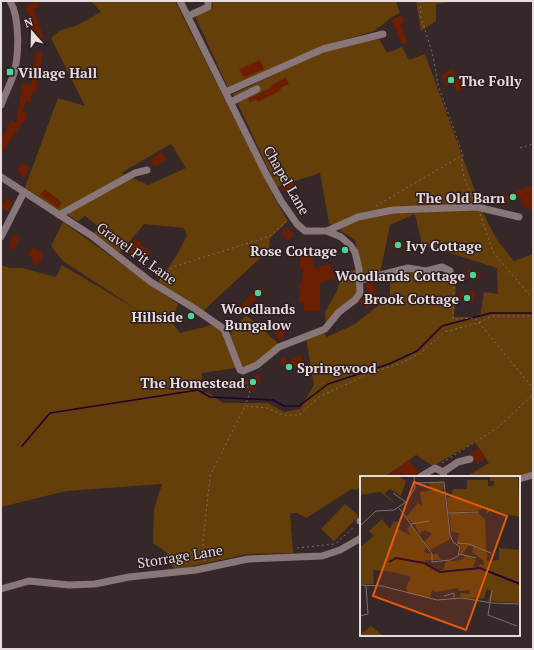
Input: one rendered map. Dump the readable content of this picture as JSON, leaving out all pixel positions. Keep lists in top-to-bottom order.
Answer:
{
  "streets": {
    "street": ["Chapel Lane", "Gravel Pit Lane", "Storrage Lane"]
  },
  "crossings": [
    ["Chapel Lane", "Gravel Pit Lane"]
  ],
  "places": {
    "transit": ["Village Hall"],
    "other": [
      "The Folly",
      "The Old Barn",
      "Ivy Cottage",
      "Rose Cottage",
      "Woodlands Cottage",
      "Woodlands Bungalow",
      "Brook Cottage",
      "Hillside",
      "Springwood",
      "The Homestead"
    ]
  },
  "north": "top"
}
